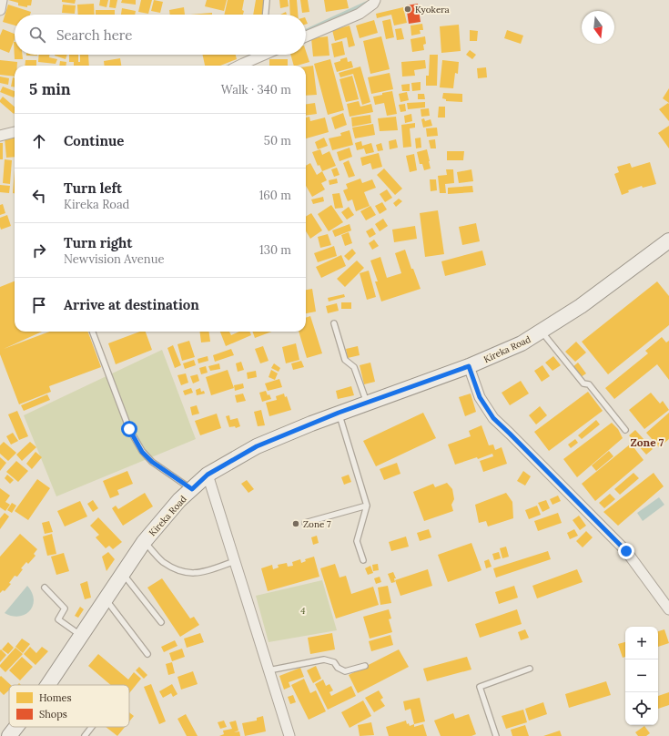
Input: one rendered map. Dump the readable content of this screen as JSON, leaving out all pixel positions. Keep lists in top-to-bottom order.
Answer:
{
  "streets": {
    "main road": ["Kireka Road"]
  },
  "districts": ["Zone 7"],
  "parks": ["4"],
  "places": ["Kyokera", "Zone 7"],
  "legend": ["Homes", "Shops"],
  "north": "bottom",
  "page": {
    "search": "Search here",
    "heading": ["5 min", "Walk · 340 m"],
    "list": [
      ["Continue", "50 m"],
      ["Turn left", "Kireka Road", "160 m"],
      ["Turn right", "Newvision Avenue", "130 m"],
      "Arrive at destination"
    ],
    "map_buttons": ["+", "−"]
  }
}
